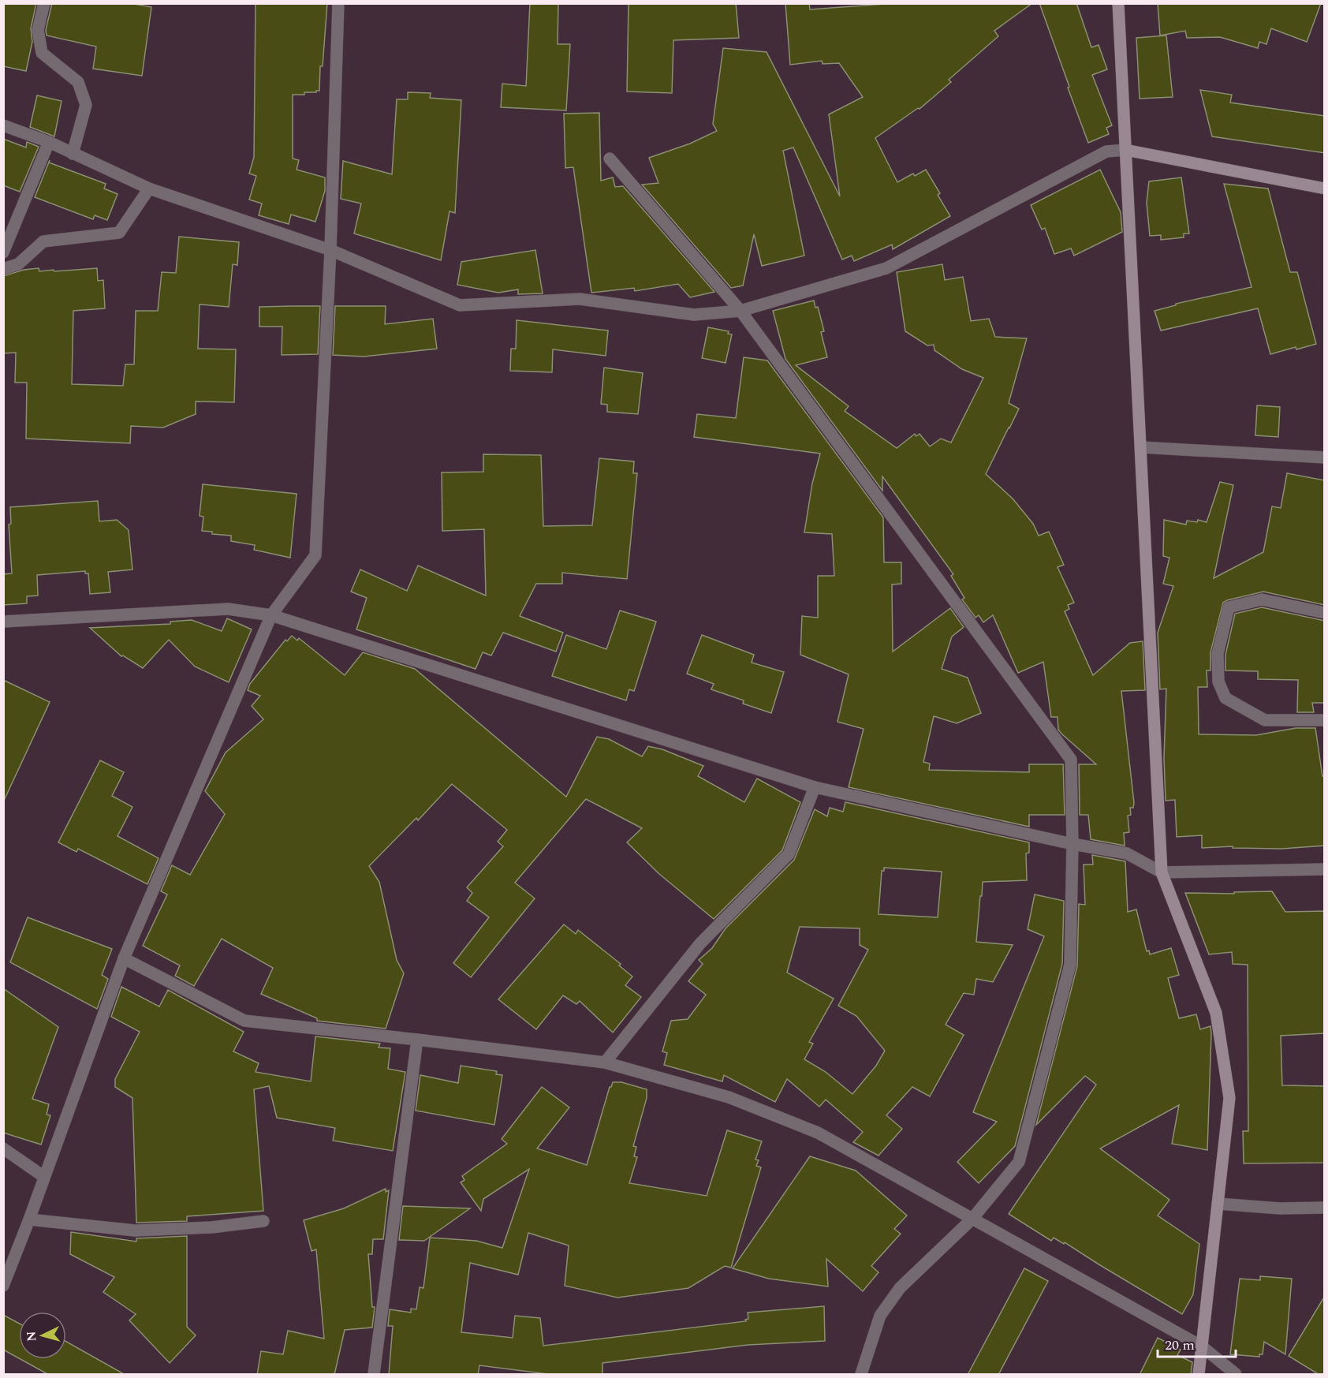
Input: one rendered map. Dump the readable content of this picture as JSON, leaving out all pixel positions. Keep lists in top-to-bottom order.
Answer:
{
  "scale_bar": "20 m",
  "north": "left"
}
